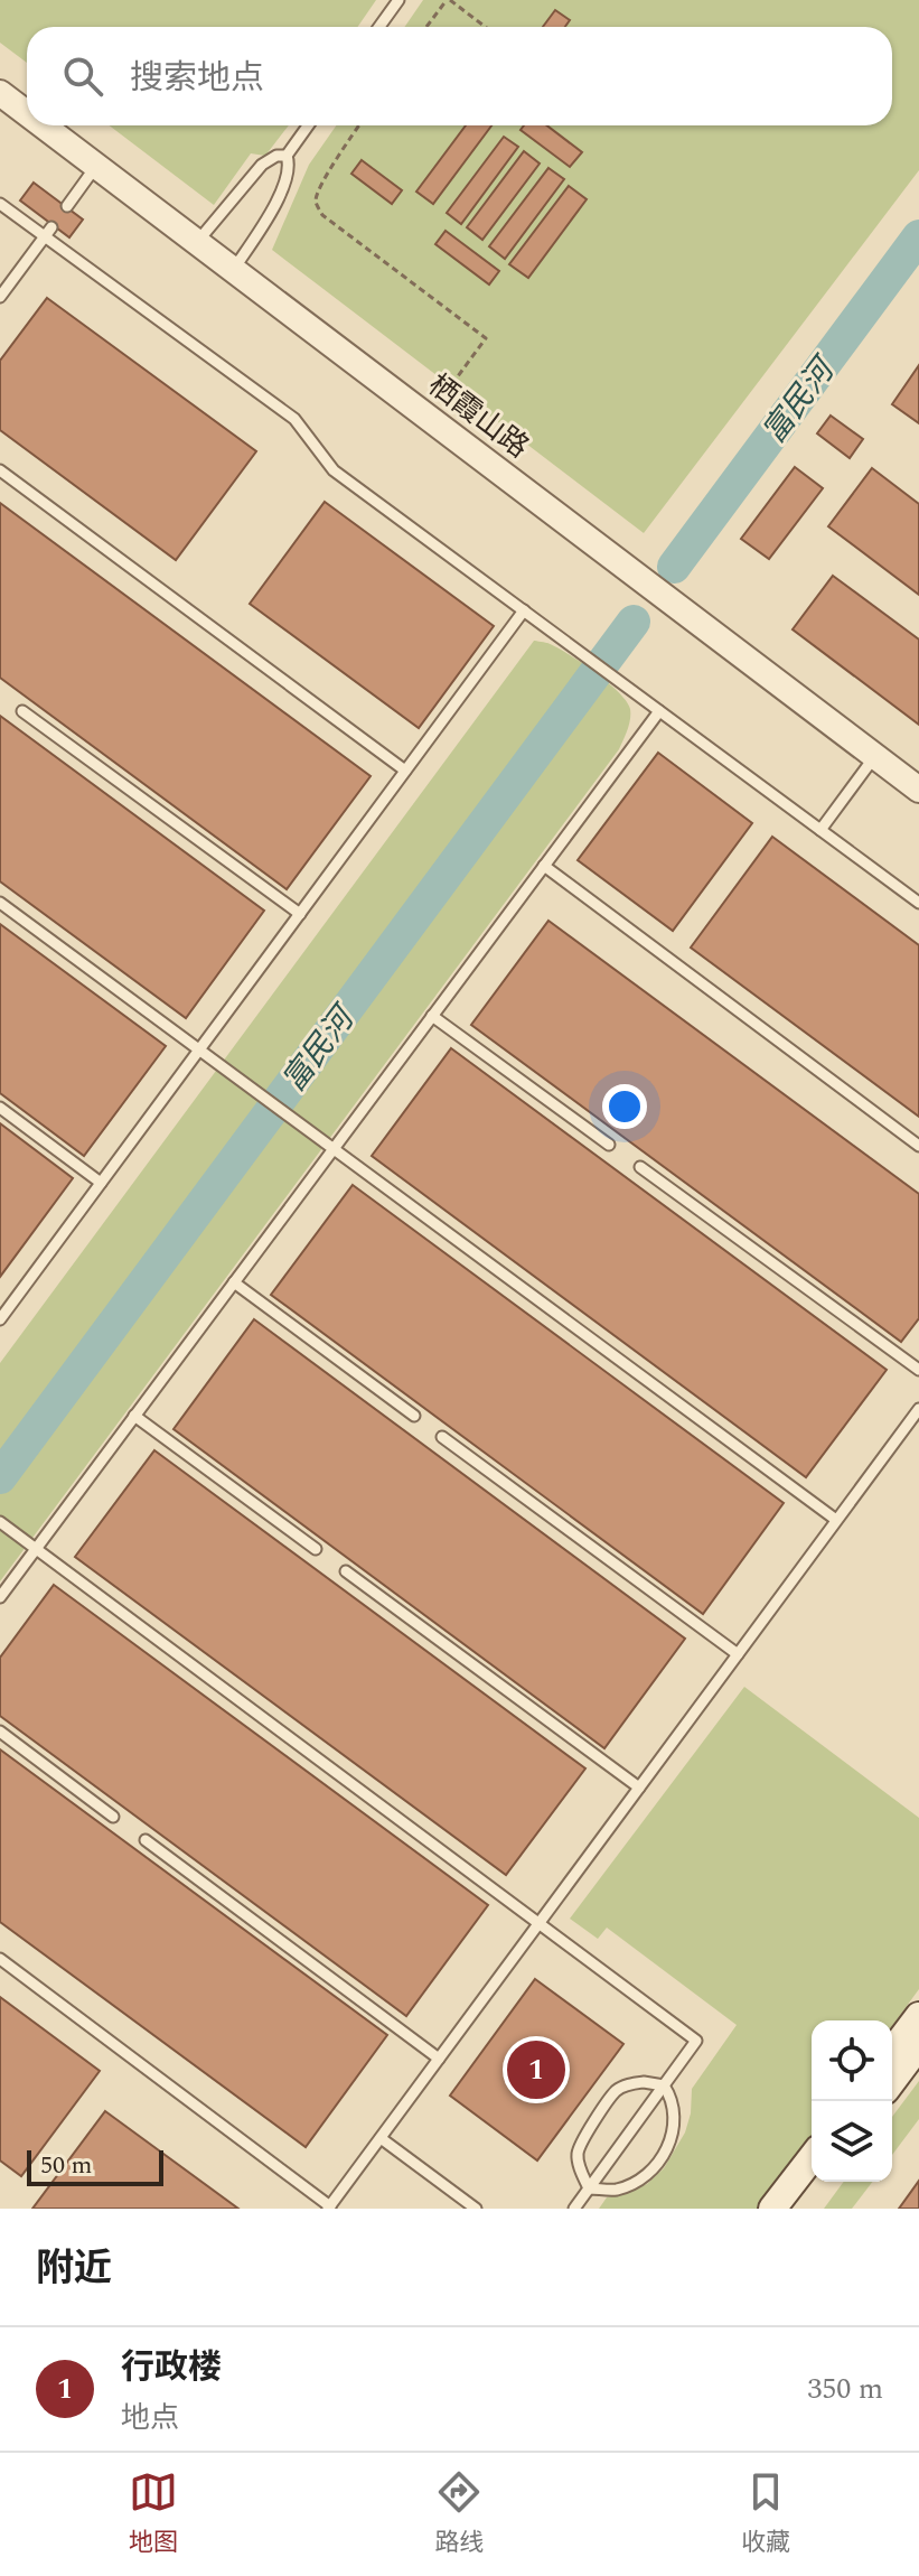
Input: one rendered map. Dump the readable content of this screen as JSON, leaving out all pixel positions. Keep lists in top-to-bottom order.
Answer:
{
  "streets": {
    "street": ["栖霞山路"]
  },
  "water": ["富民河"],
  "scale_bar": "50 m",
  "page": {
    "search": "搜索地点",
    "pins": "1",
    "scale": "50 m",
    "heading": "附近",
    "list": [
      {
        "mark": "1",
        "name": "行政楼",
        "note": "地点",
        "value": "350 m"
      }
    ],
    "nav": ["地图", "路线", "收藏"]
  }
}
